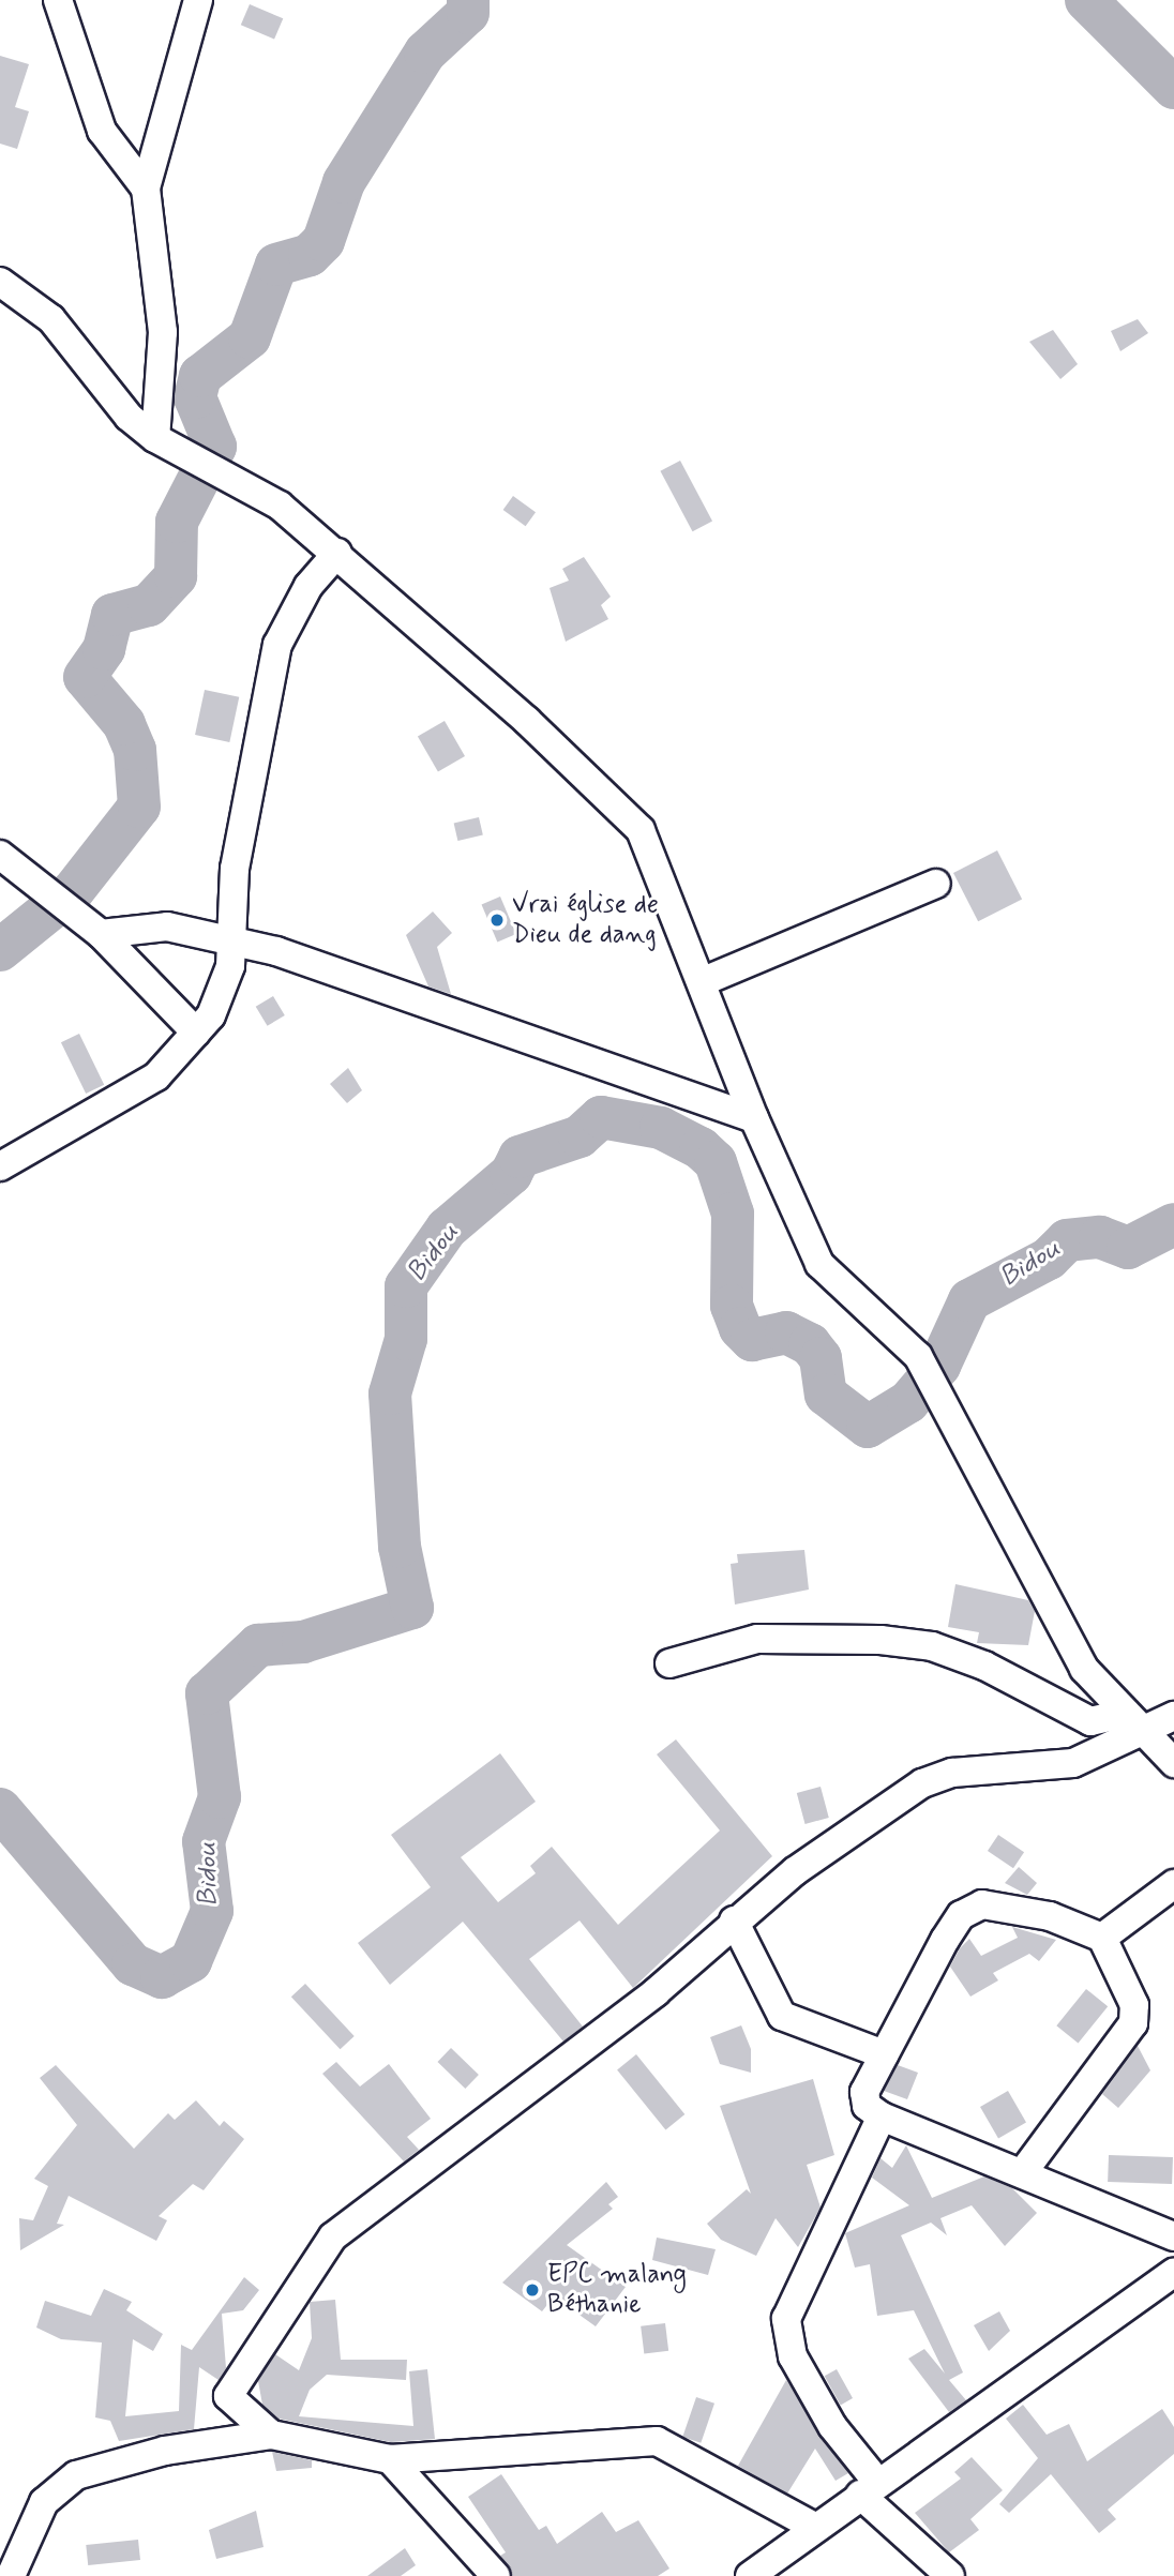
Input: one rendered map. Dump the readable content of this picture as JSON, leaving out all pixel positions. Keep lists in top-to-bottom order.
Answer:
{
  "water": ["Bidou"],
  "places": ["Vrai église de Dieu de dang", "EPC malang Béthanie"]
}
